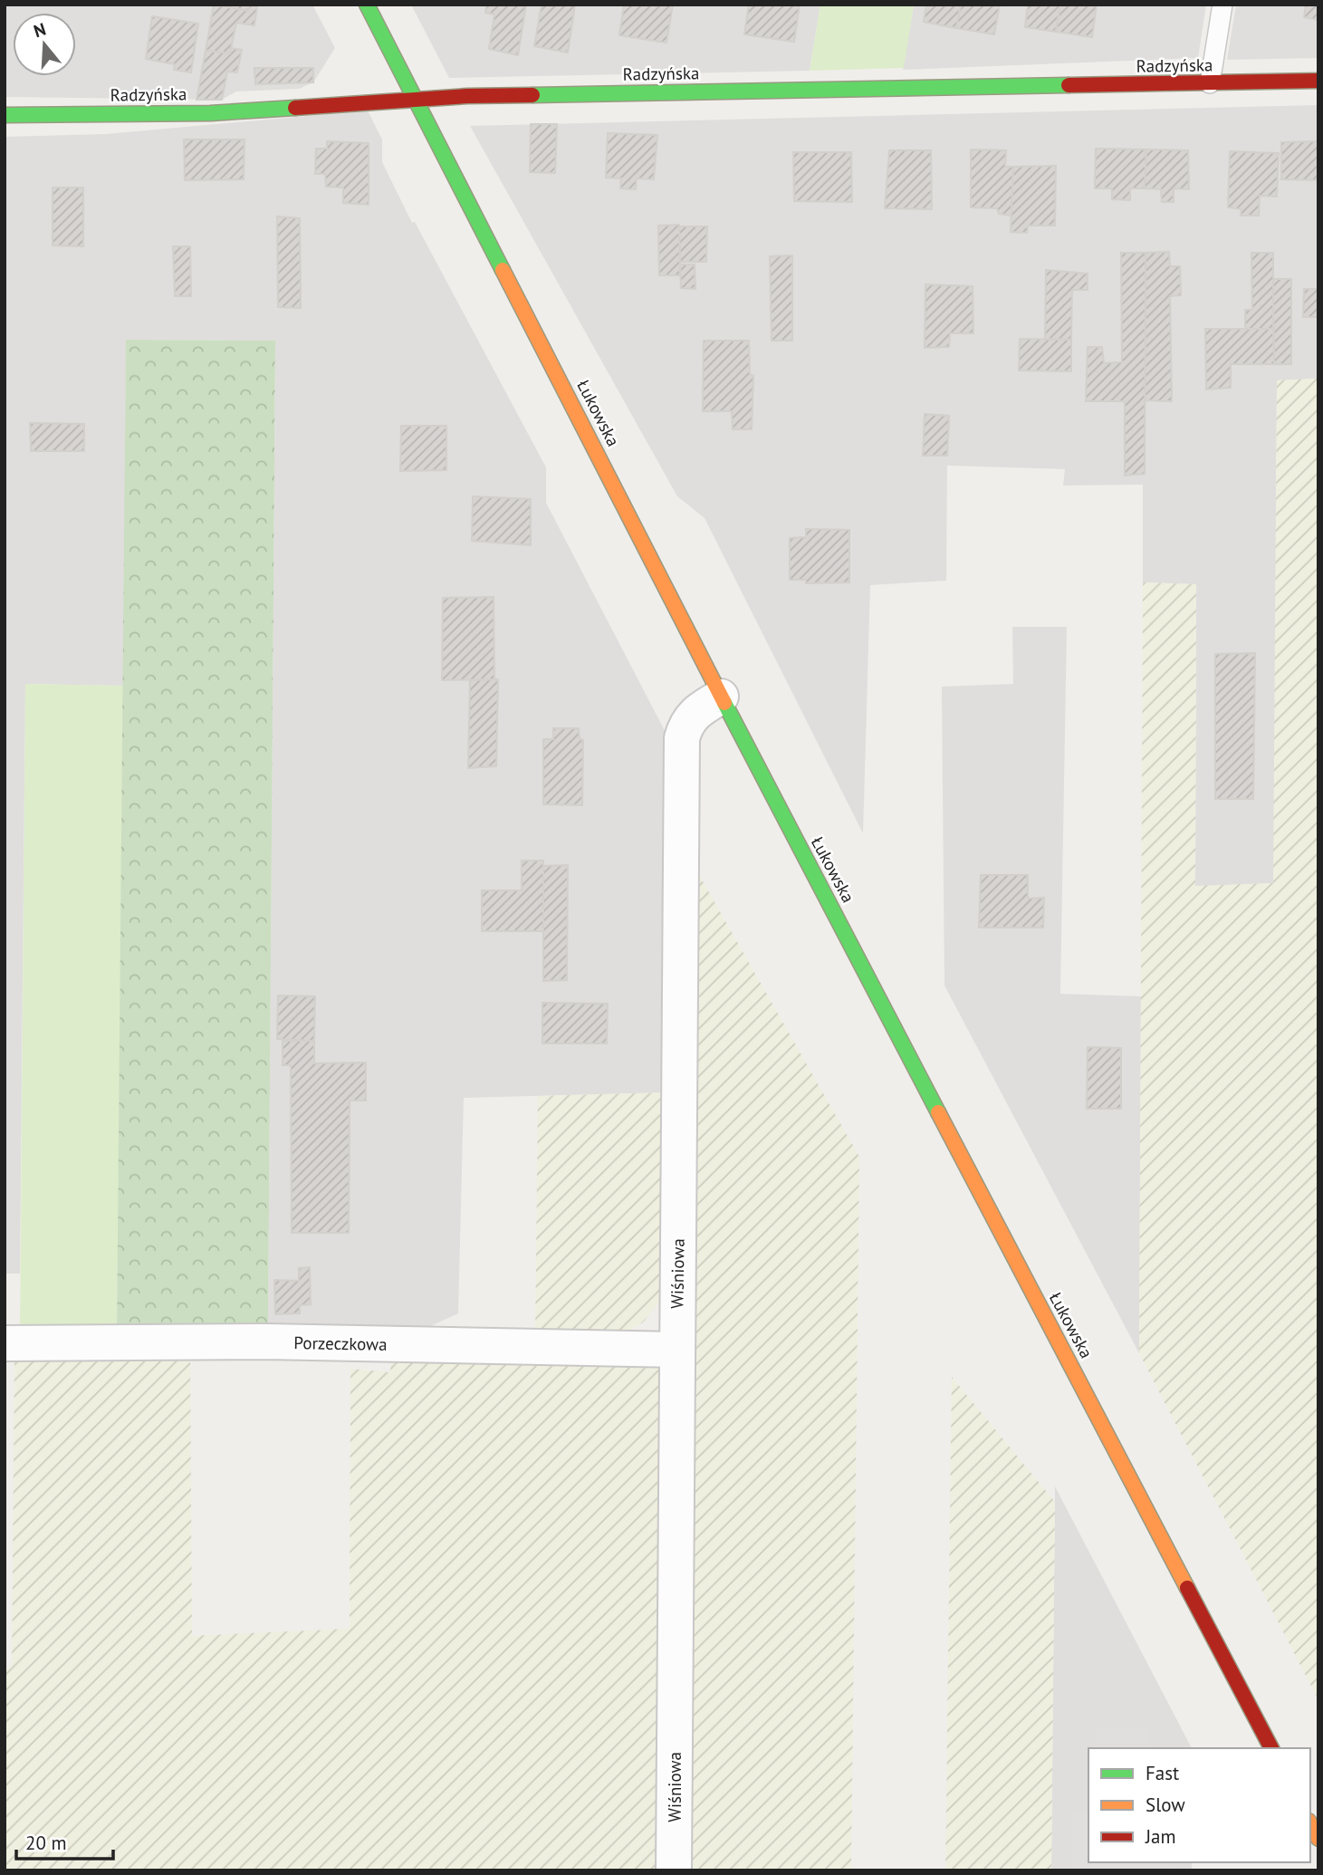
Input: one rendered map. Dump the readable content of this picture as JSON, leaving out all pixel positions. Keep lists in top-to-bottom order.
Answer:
{
  "streets": {
    "main road": ["Radzyńska", "Łukowska"],
    "street": ["Wiśniowa", "Porzeczkowa"]
  },
  "crossings": [
    ["Radzyńska", "Łukowska"],
    ["Łukowska", "Wiśniowa"],
    ["Wiśniowa", "Porzeczkowa"]
  ],
  "legend": ["Fast", "Slow", "Jam"],
  "scale_bar": "20 m",
  "north": "top"
}
